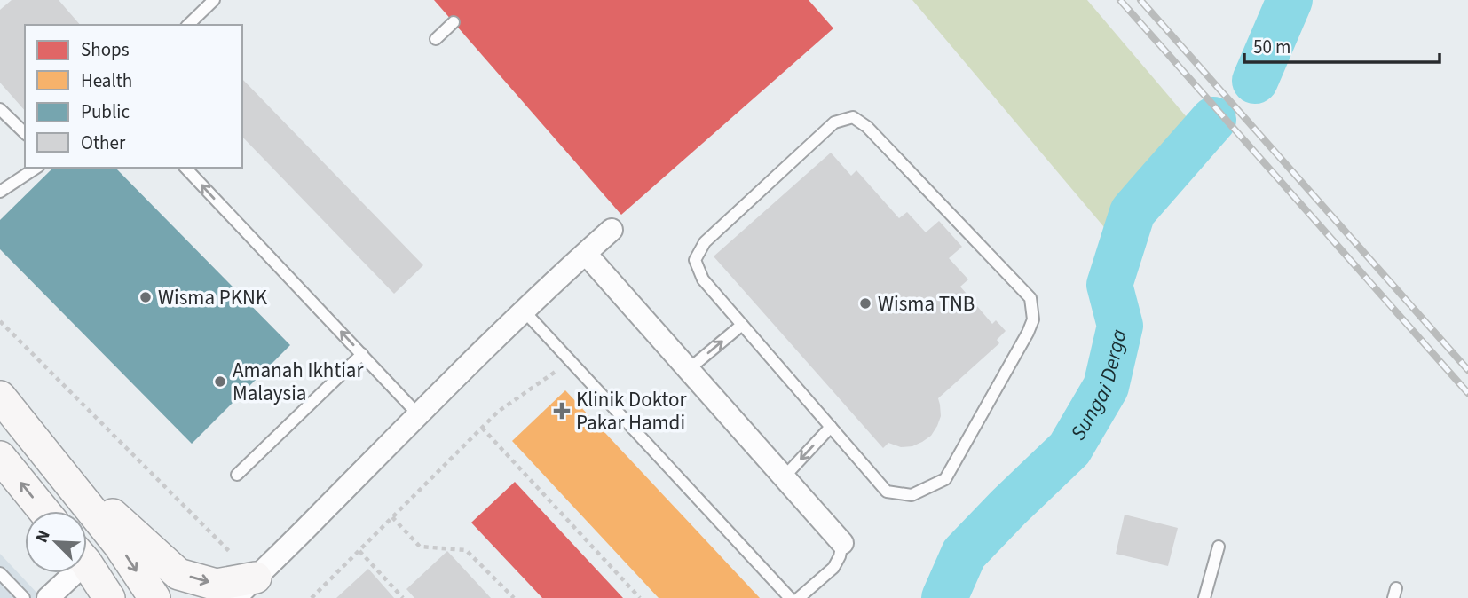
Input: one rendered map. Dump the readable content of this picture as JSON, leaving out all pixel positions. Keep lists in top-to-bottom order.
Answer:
{
  "water": ["Sungai Derga"],
  "places": {
    "other": ["Wisma PKNK", "Wisma TNB", "Amanah Ikhtiar Malaysia"],
    "health": ["Klinik Doktor Pakar Hamdi"]
  },
  "legend": [
    "Shops",
    "Health",
    "Public",
    "Other"
  ],
  "scale_bar": "50 m",
  "north": "top left"
}
